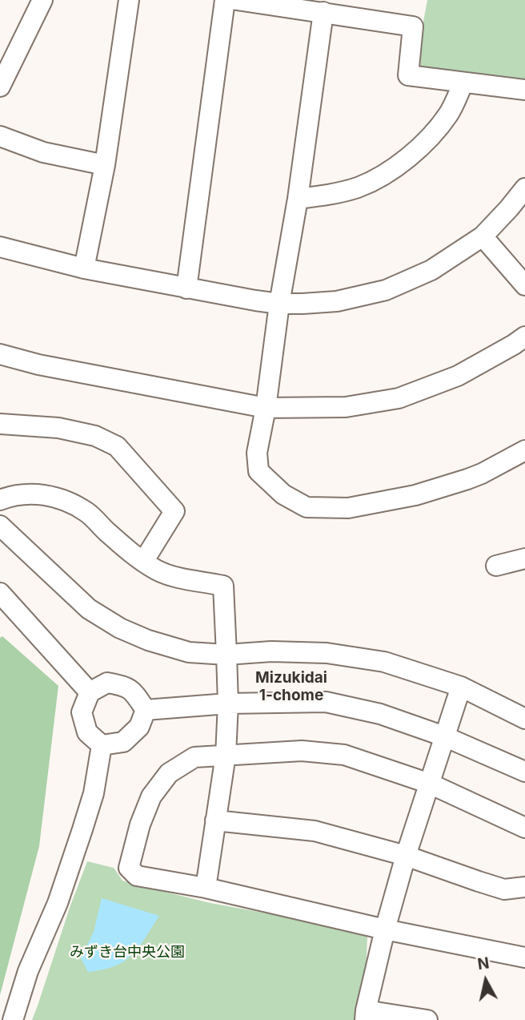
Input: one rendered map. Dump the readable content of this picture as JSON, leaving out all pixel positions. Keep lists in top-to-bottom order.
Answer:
{
  "districts": ["Mizukidai 1-chome"],
  "parks": ["みずき台中央公園"],
  "north": "top"
}
